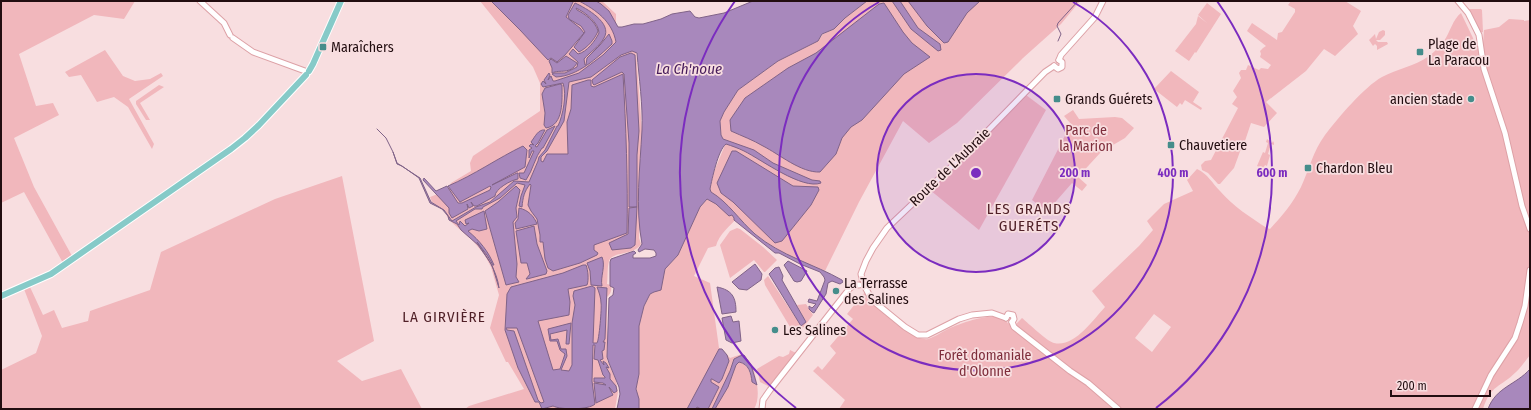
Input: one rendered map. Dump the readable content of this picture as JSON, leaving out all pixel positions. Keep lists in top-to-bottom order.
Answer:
{
  "streets": {
    "street": ["Route de L'Aubraie"]
  },
  "districts": ["LES GRANDS GUERÉTS", "LA GIRVIÈRE"],
  "water": ["La Ch'noue"],
  "parks": ["Parc de la Marion", "Forêt domaniale d'Olonne"],
  "places": {
    "transit": [
      "Maraîchers",
      "Plage de La Paracou",
      "Grands Guérets",
      "Chauvetiere",
      "Chardon Bleu"
    ],
    "other": ["ancien stade", "La Terrasse des Salines", "Les Salines"]
  },
  "scale_bar": "200 m",
  "rings": ["200 m", "400 m", "600 m"]
}
